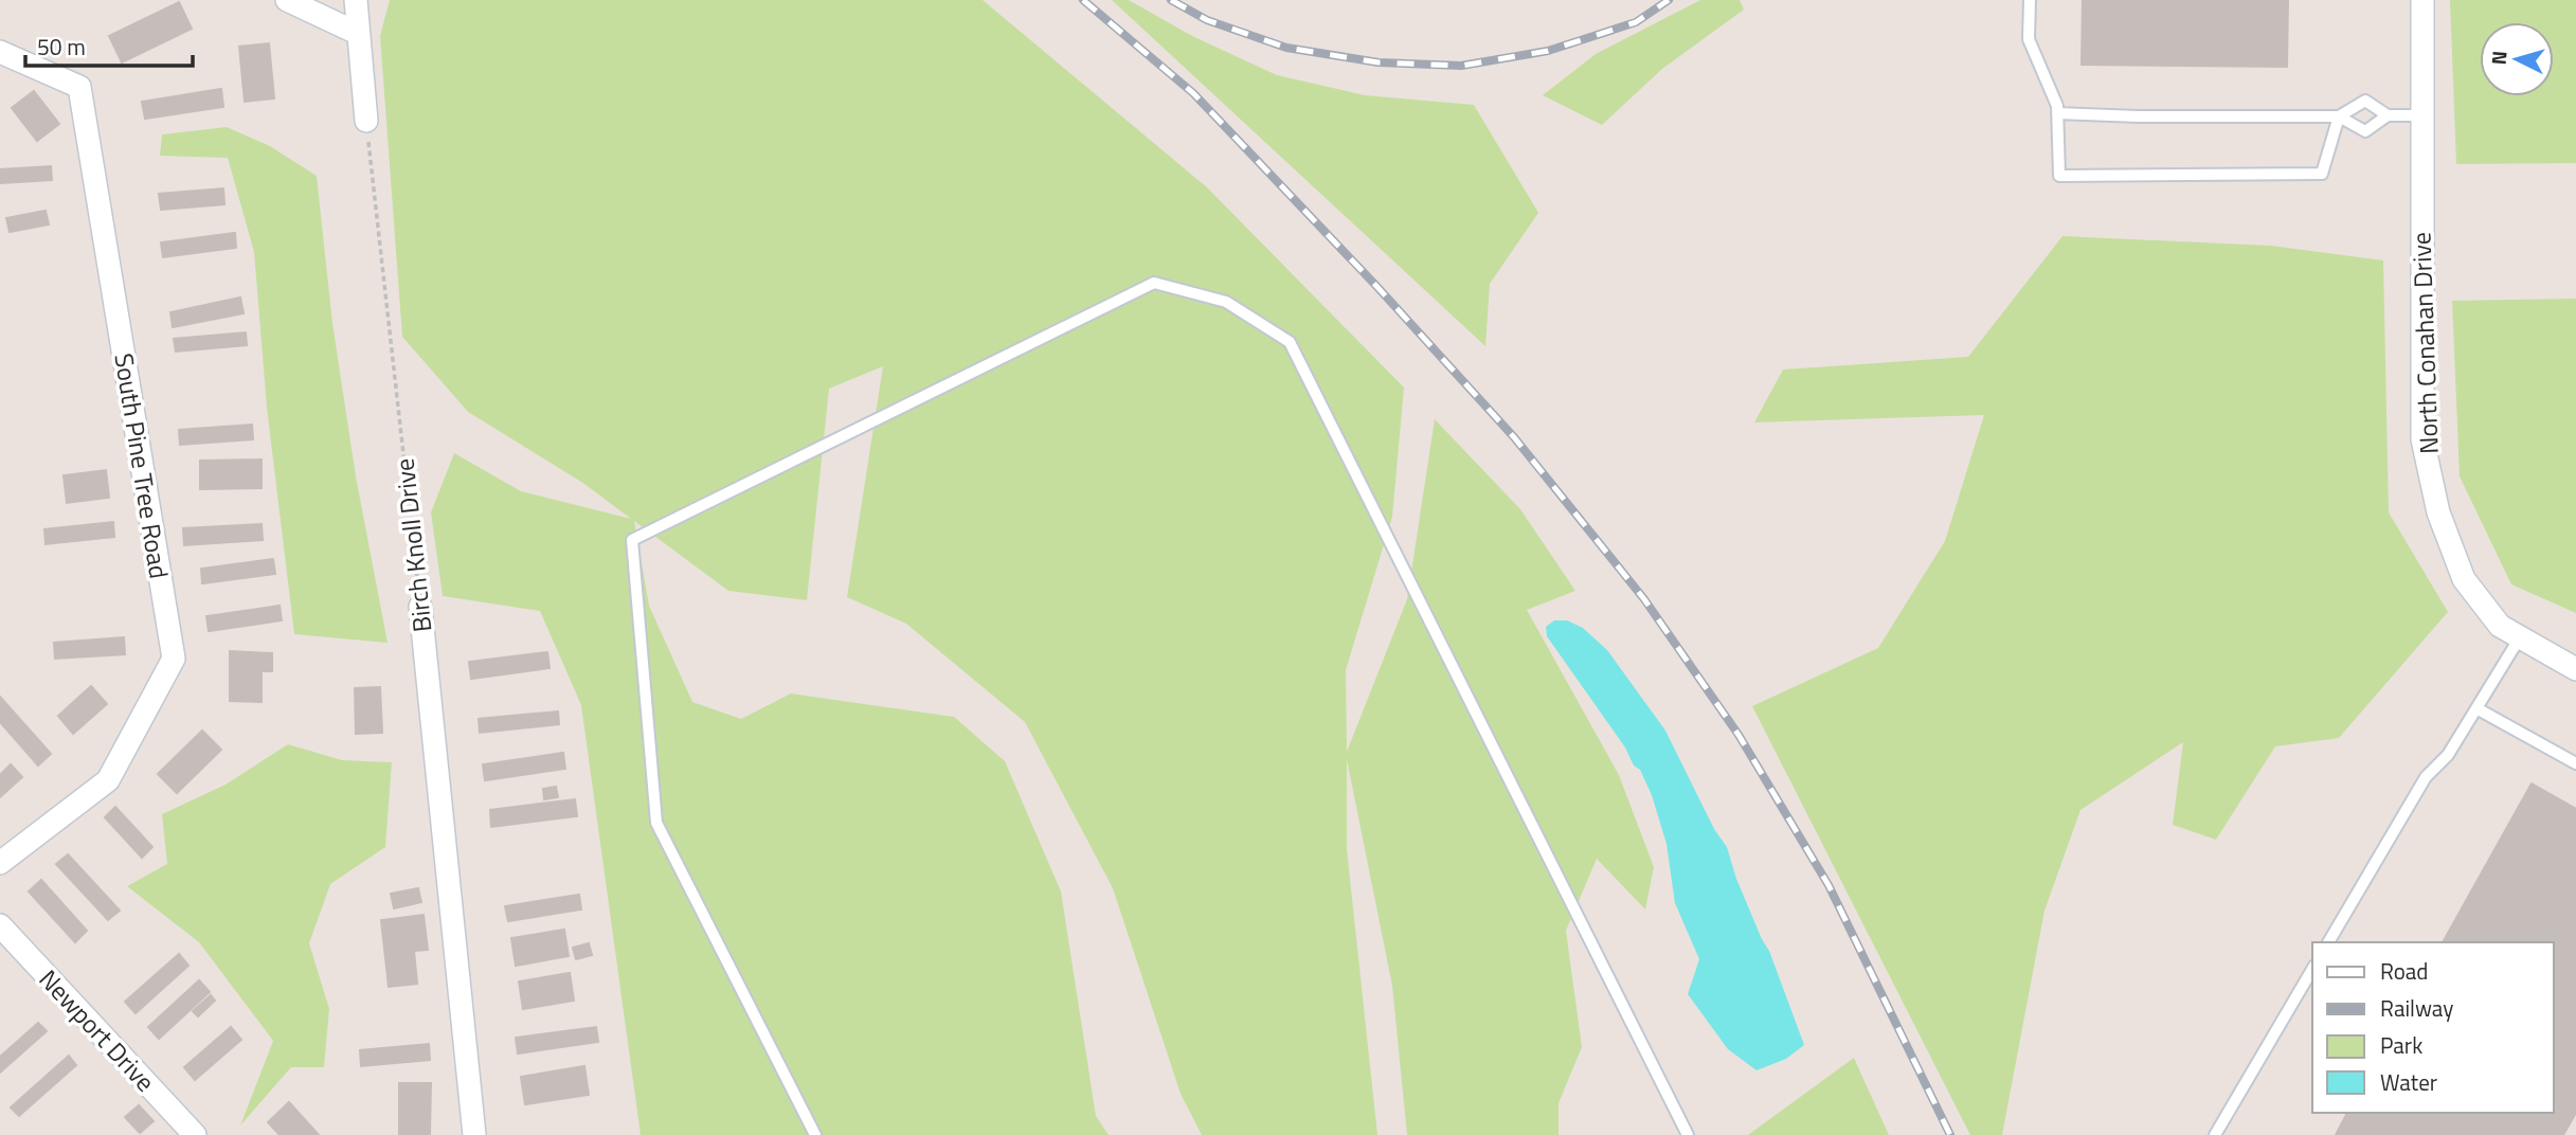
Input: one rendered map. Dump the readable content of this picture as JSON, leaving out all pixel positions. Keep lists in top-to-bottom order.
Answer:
{
  "streets": {
    "street": [
      "North Conahan Drive",
      "South Pine Tree Road",
      "Birch Knoll Drive",
      "Newport Drive"
    ]
  },
  "legend": [
    "Road",
    "Railway",
    "Park",
    "Water"
  ],
  "scale_bar": "50 m",
  "north": "left"
}
